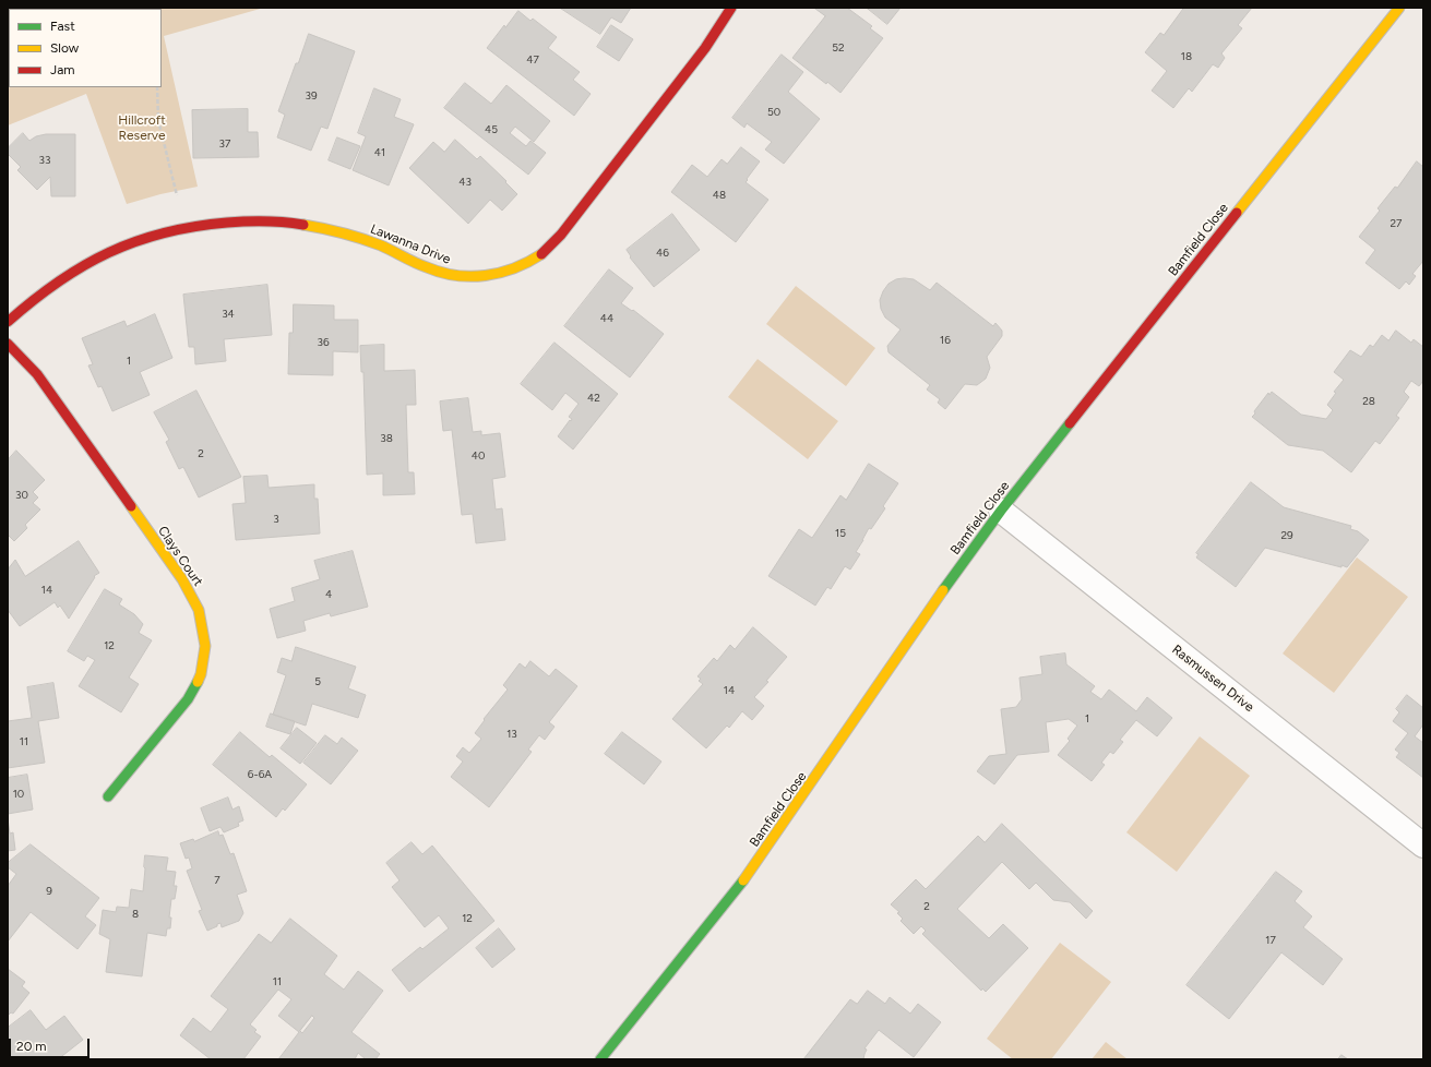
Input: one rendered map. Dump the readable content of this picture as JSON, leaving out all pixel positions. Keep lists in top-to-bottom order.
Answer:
{
  "streets": {
    "street": [
      "Bamfield Close",
      "Lawanna Drive",
      "Clays Court",
      "Rasmussen Drive"
    ]
  },
  "crossings": [
    ["Bamfield Close", "Rasmussen Drive"]
  ],
  "parks": ["Hillcroft Reserve"],
  "house_numbers": [
    "52",
    "18",
    "47",
    "39",
    "50",
    "45",
    "37",
    "41",
    "33",
    "43",
    "48",
    "27",
    "46",
    "34",
    "44",
    "16",
    "36",
    "1",
    "42",
    "28",
    "38",
    "2",
    "40",
    "30",
    "3",
    "15",
    "29",
    "14",
    "4",
    "12",
    "5",
    "14",
    "1",
    "13",
    "11",
    "6-6A",
    "10",
    "7",
    "9",
    "2",
    "8",
    "12",
    "17",
    "11"
  ],
  "legend": ["Fast", "Slow", "Jam"],
  "scale_bar": "20 m"
}
